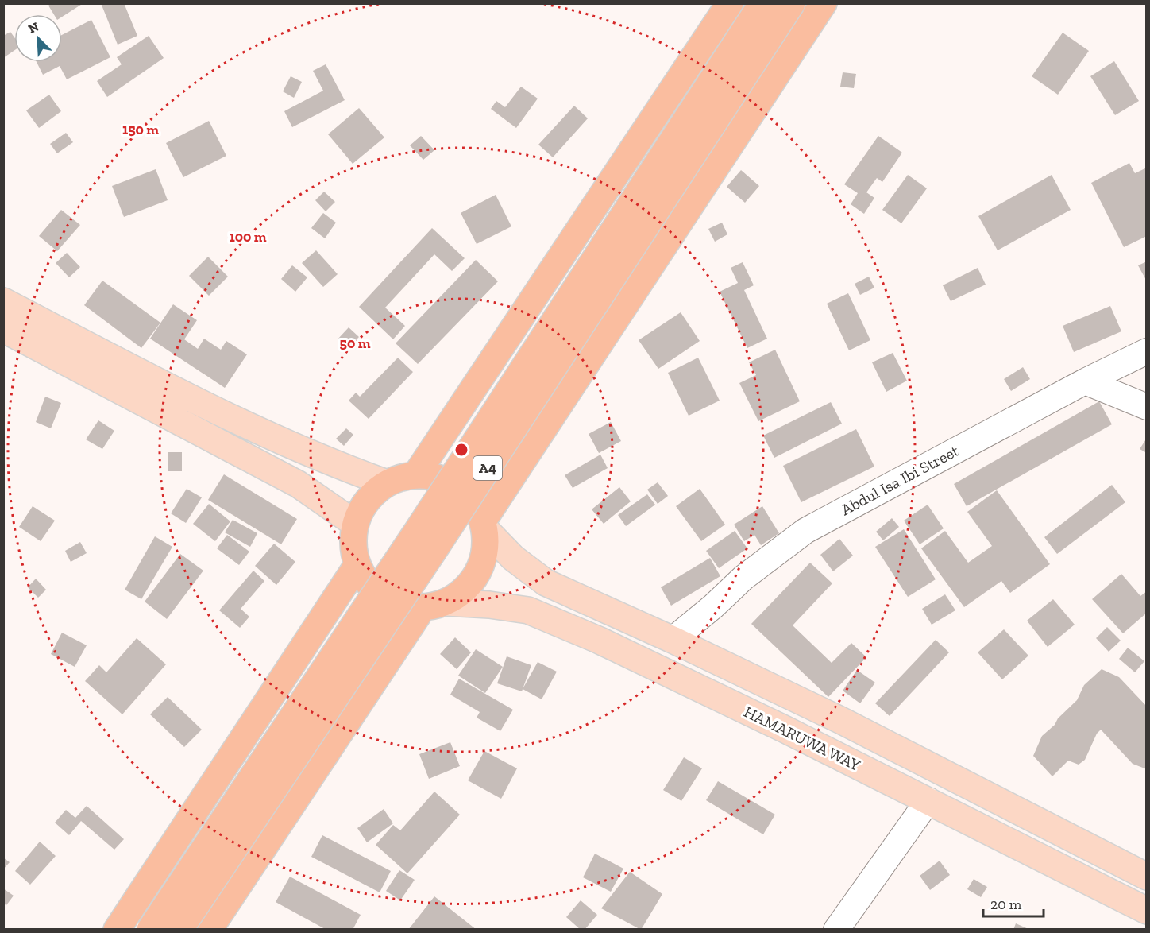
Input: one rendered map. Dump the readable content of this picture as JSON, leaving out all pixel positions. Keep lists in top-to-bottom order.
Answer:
{
  "streets": {
    "highway": ["A4"],
    "main road": ["HAMARUWA WAY"],
    "street": ["Abdul Isa Ibi Street"]
  },
  "crossings": [
    ["A4", "HAMARUWA WAY"]
  ],
  "scale_bar": "20 m",
  "north": "top left",
  "rings": ["150 m", "100 m", "50 m"]
}
